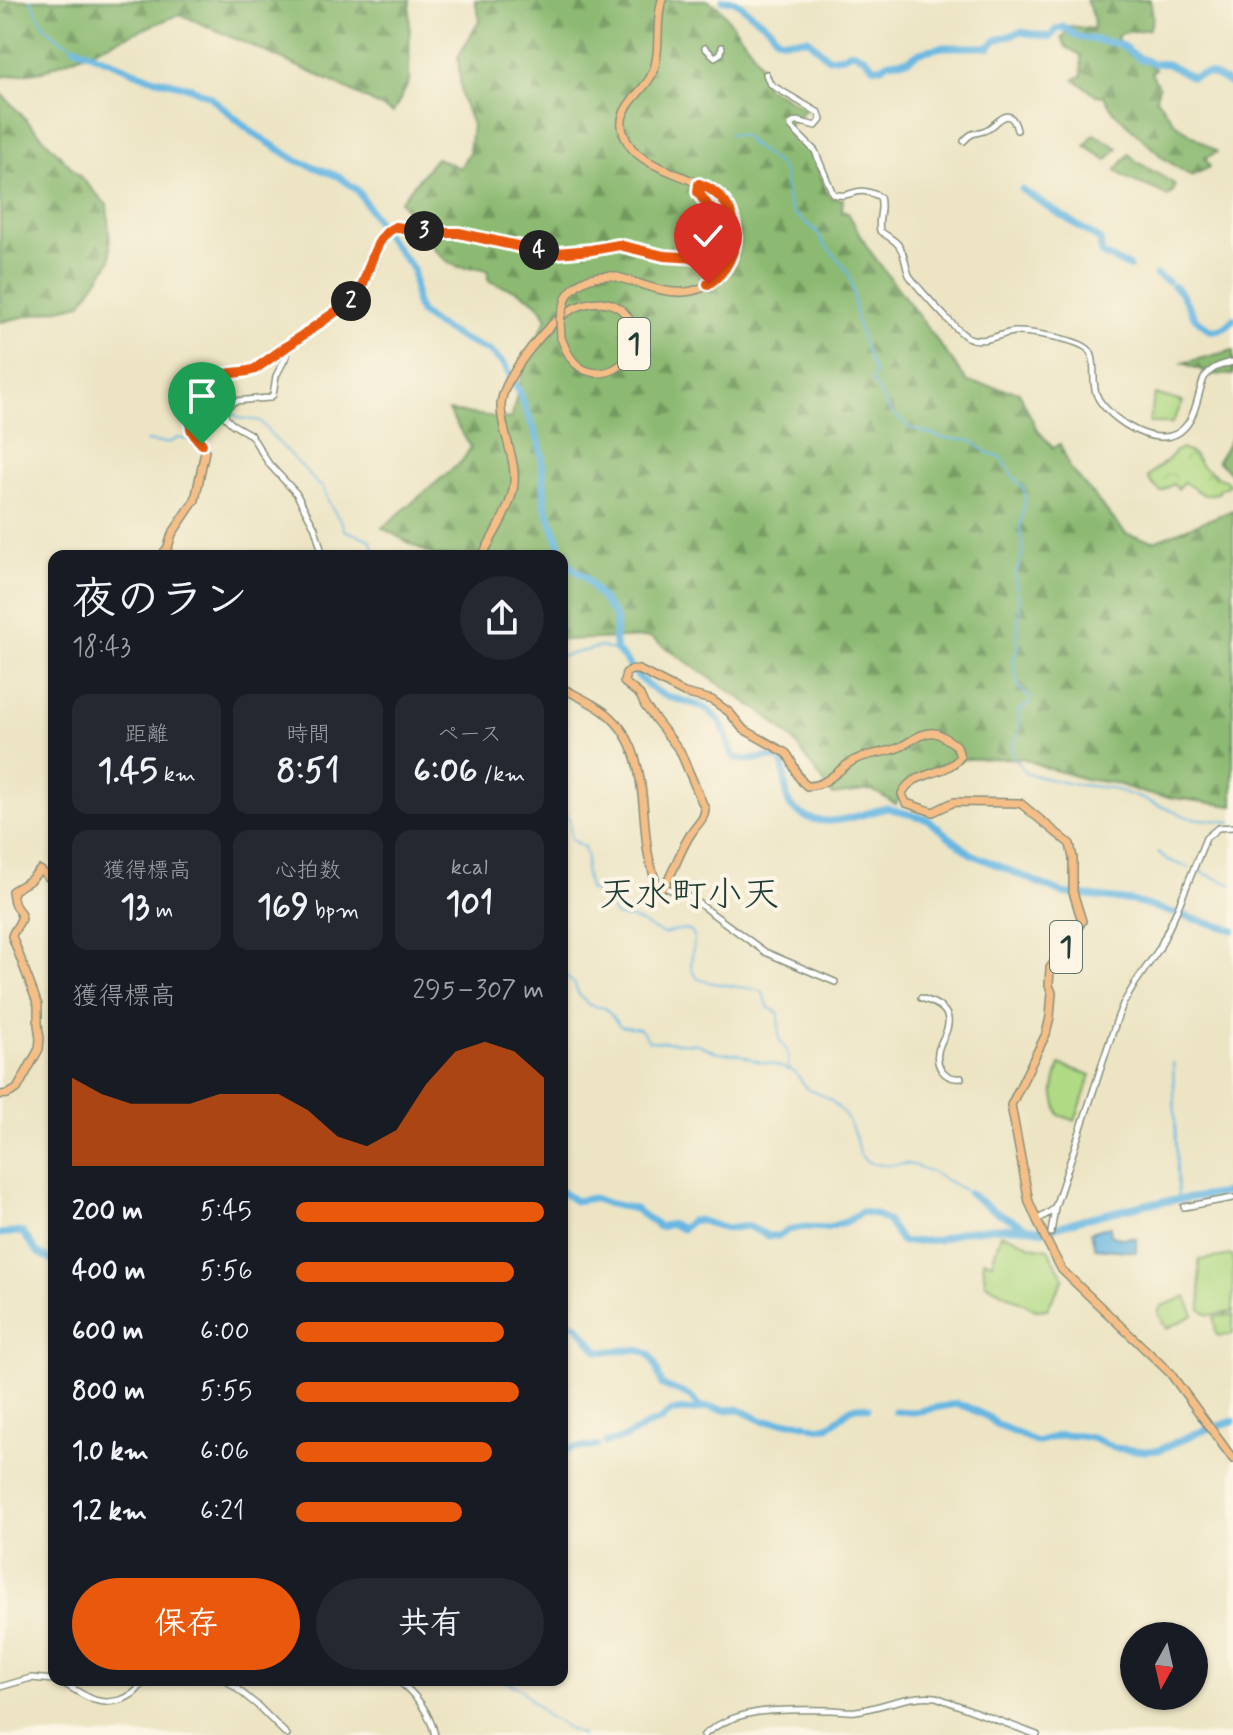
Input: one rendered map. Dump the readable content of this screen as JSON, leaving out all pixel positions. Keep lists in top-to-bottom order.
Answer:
{
  "streets": {
    "main road": ["1"]
  },
  "districts": ["天水町小天"],
  "north": "bottom",
  "page": {
    "pins": ["3", "4", "2"],
    "heading": ["夜のラン", "18:43"],
    "stats": [
      ["距離", "1.45 km"],
      ["時間", "8:51"],
      ["ペース", "6:06 /km"],
      ["獲得標高", "13 m"],
      ["心拍数", "169 bpm"],
      ["kcal", "101"]
    ],
    "chart": ["獲得標高", "295–307 m"],
    "list": [
      {
        "name": "200 m",
        "note": "5:45"
      },
      {
        "name": "400 m",
        "note": "5:56"
      },
      {
        "name": "600 m",
        "note": "6:00"
      },
      {
        "name": "800 m",
        "note": "5:55"
      },
      {
        "name": "1.0 km",
        "note": "6:06"
      },
      {
        "name": "1.2 km",
        "note": "6:21"
      }
    ],
    "buttons": ["保存", "共有"]
  }
}
